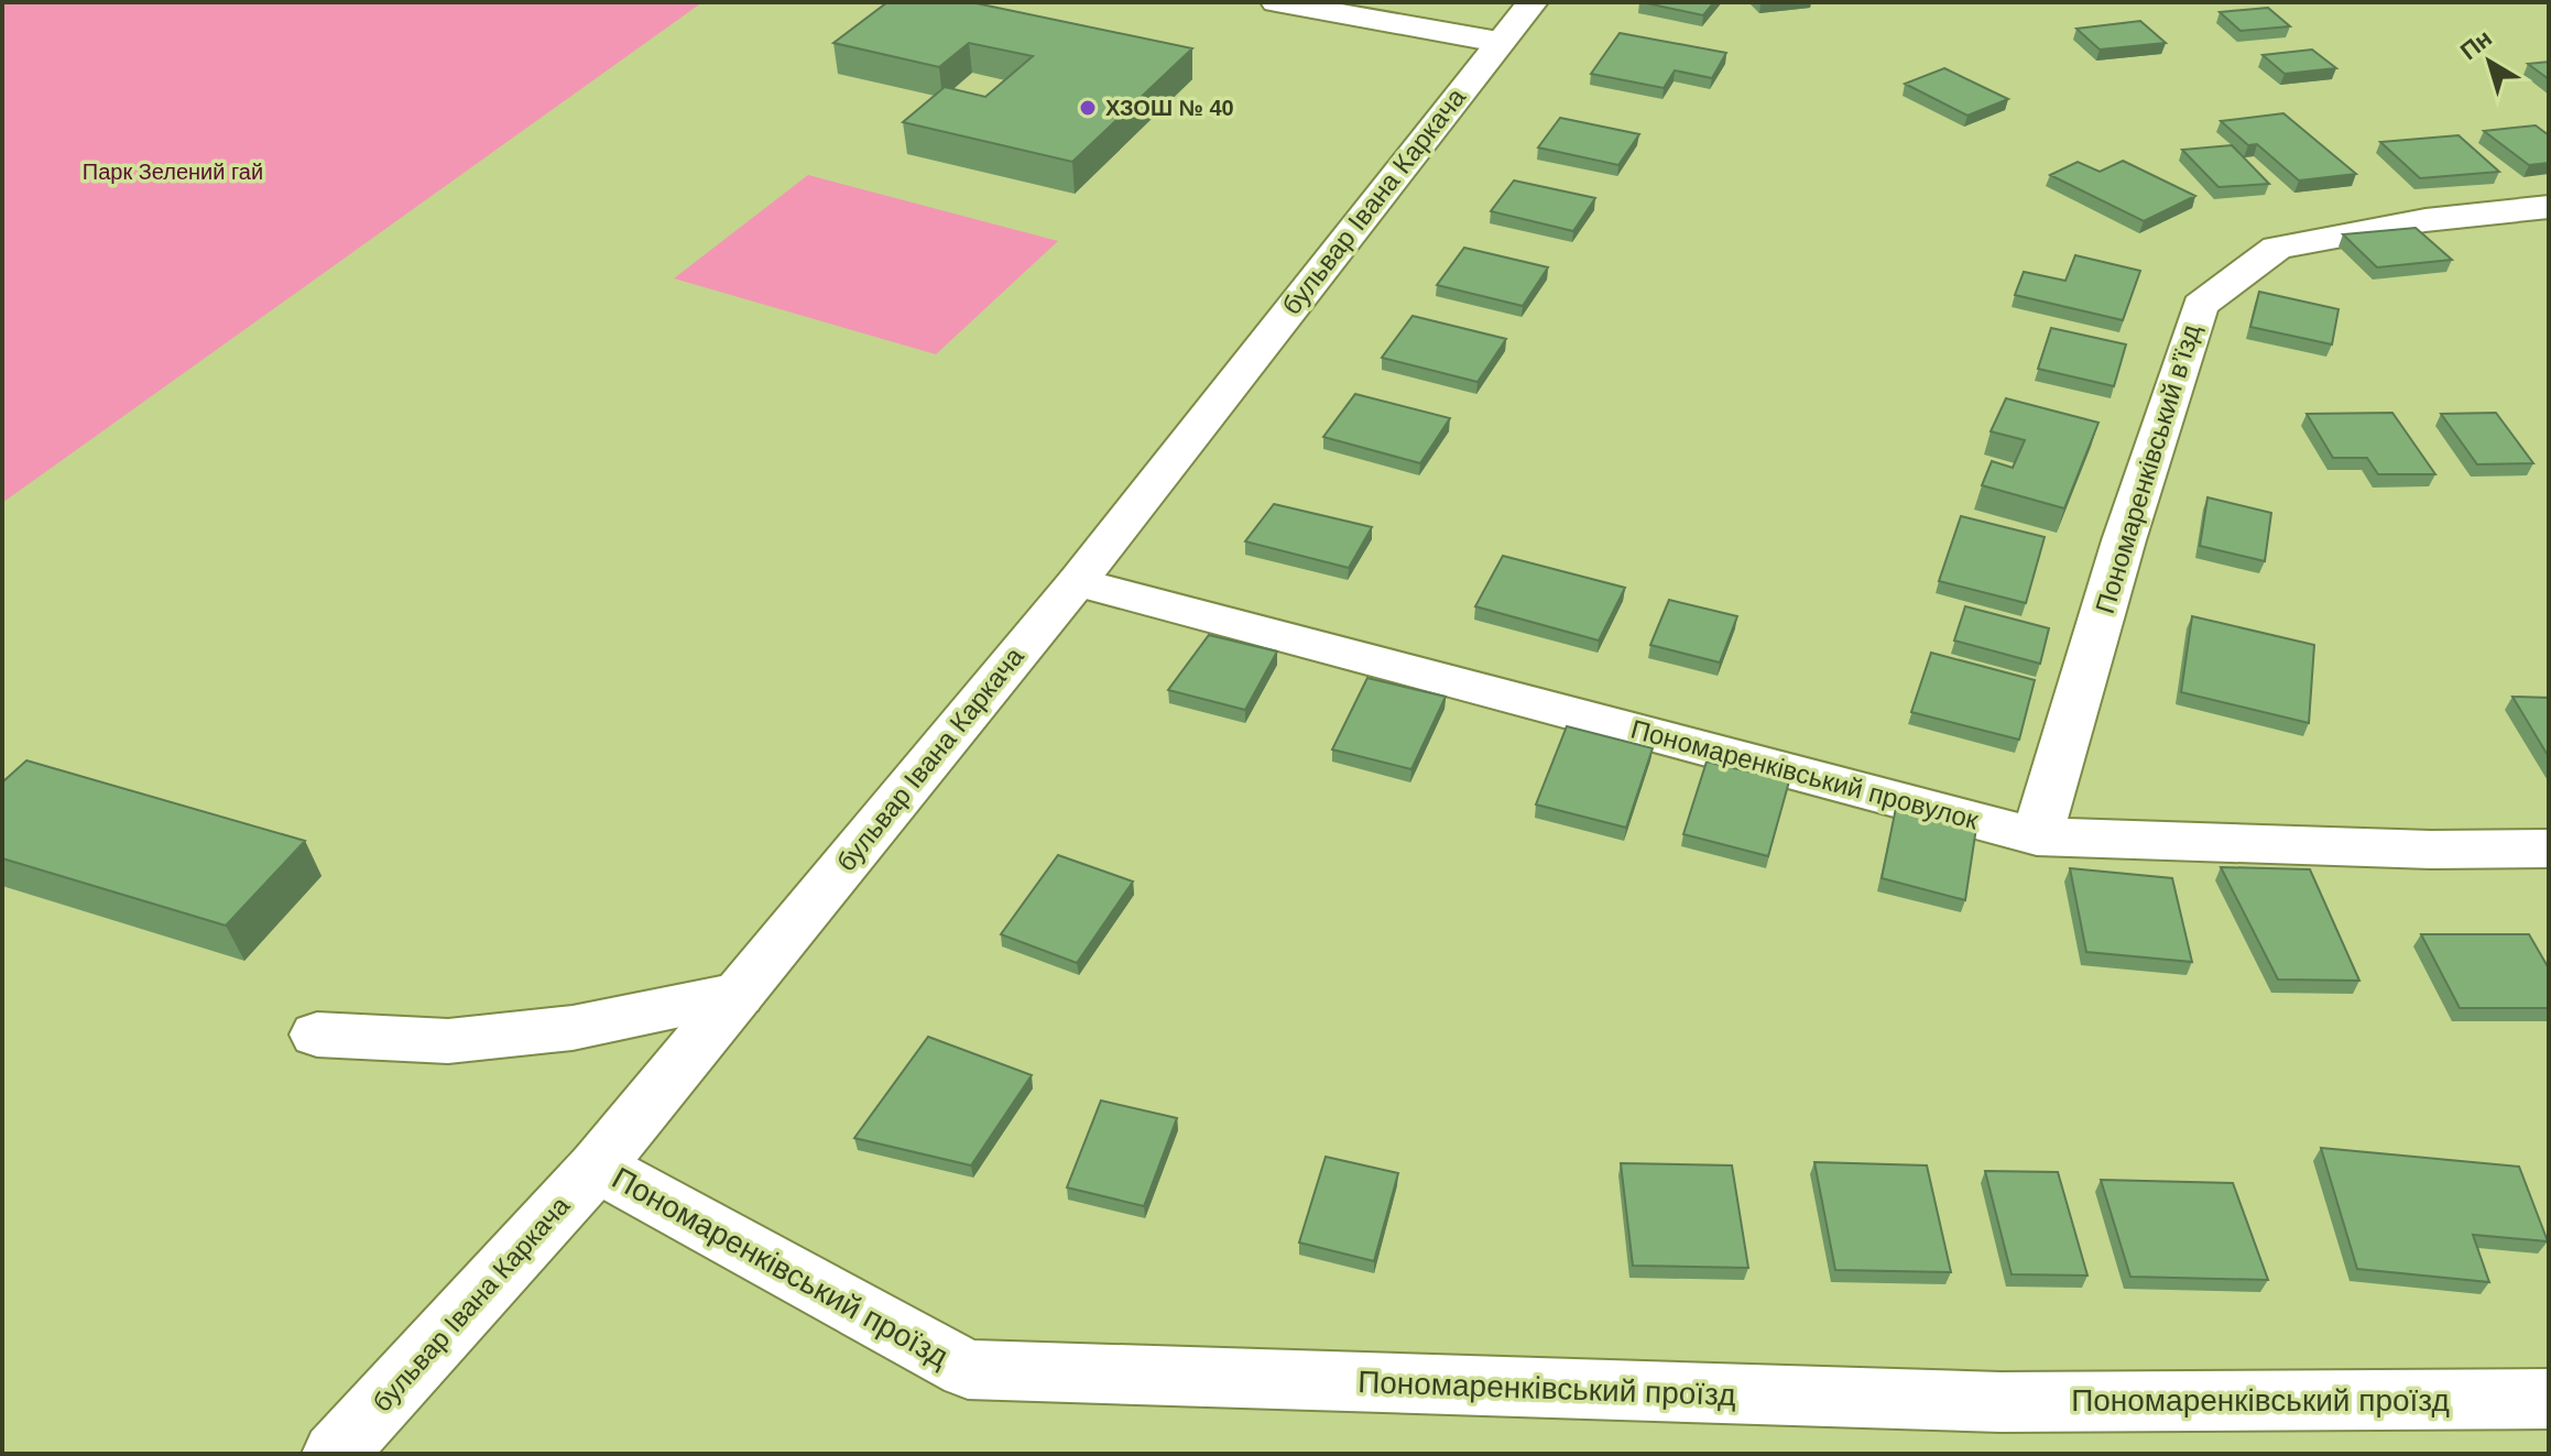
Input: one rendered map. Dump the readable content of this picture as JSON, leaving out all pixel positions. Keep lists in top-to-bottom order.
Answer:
{
  "streets": {
    "street": [
      "бульвар Івана Каркача",
      "Пономаренківський в’їзд",
      "Пономаренківський провулок",
      "Пономаренківський проїзд"
    ]
  },
  "crossings": [
    ["бульвар Івана Каркача", "Пономаренківський провулок"],
    ["бульвар Івана Каркача", "Пономаренківський проїзд"],
    ["Пономаренківський в’їзд", "Пономаренківський провулок"]
  ],
  "parks": ["Парк Зелений гай"],
  "places": ["ХЗОШ № 40"],
  "north": "top left"
}
